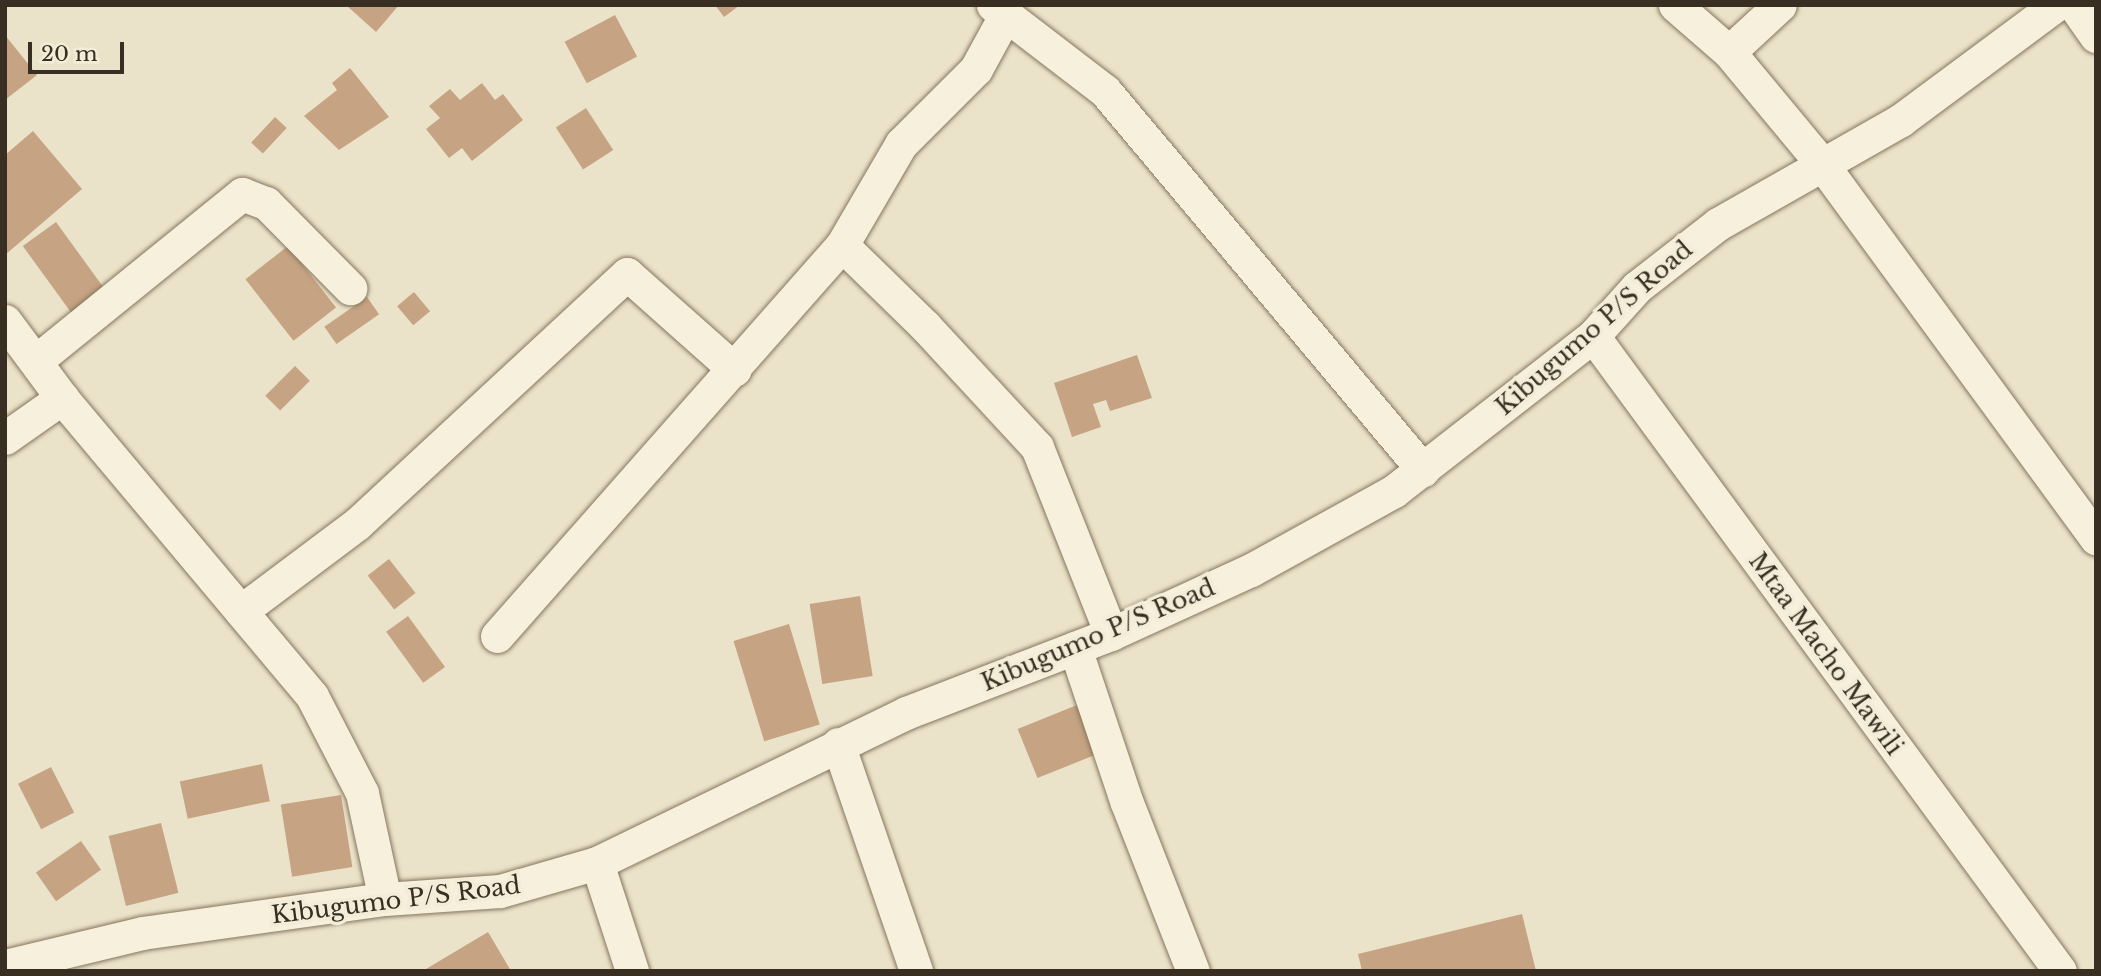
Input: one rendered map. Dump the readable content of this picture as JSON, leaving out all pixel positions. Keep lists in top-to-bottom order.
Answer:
{
  "streets": {
    "street": ["Kibugumo P/S Road", "Mtaa Macho Mawili"]
  },
  "crossings": [
    ["Kibugumo P/S Road", "Mtaa Macho Mawili"]
  ],
  "scale_bar": "20 m"
}
